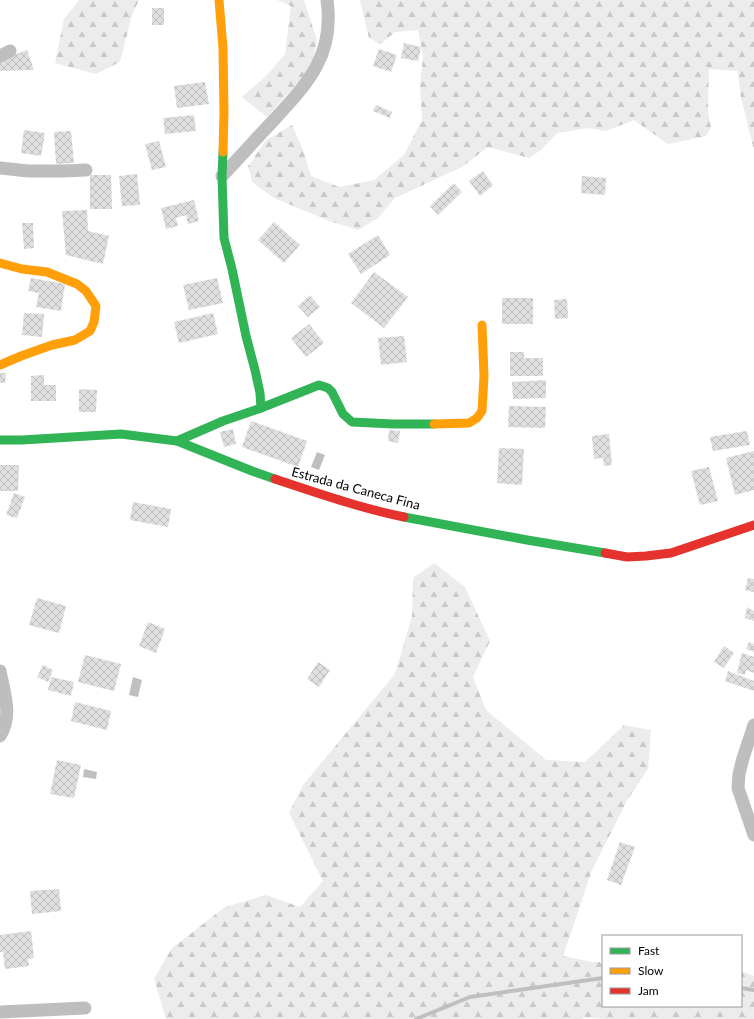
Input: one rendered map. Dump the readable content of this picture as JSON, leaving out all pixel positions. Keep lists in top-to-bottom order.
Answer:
{
  "streets": {
    "street": ["Estrada da Caneca Fina"]
  },
  "legend": ["Fast", "Slow", "Jam"]
}
